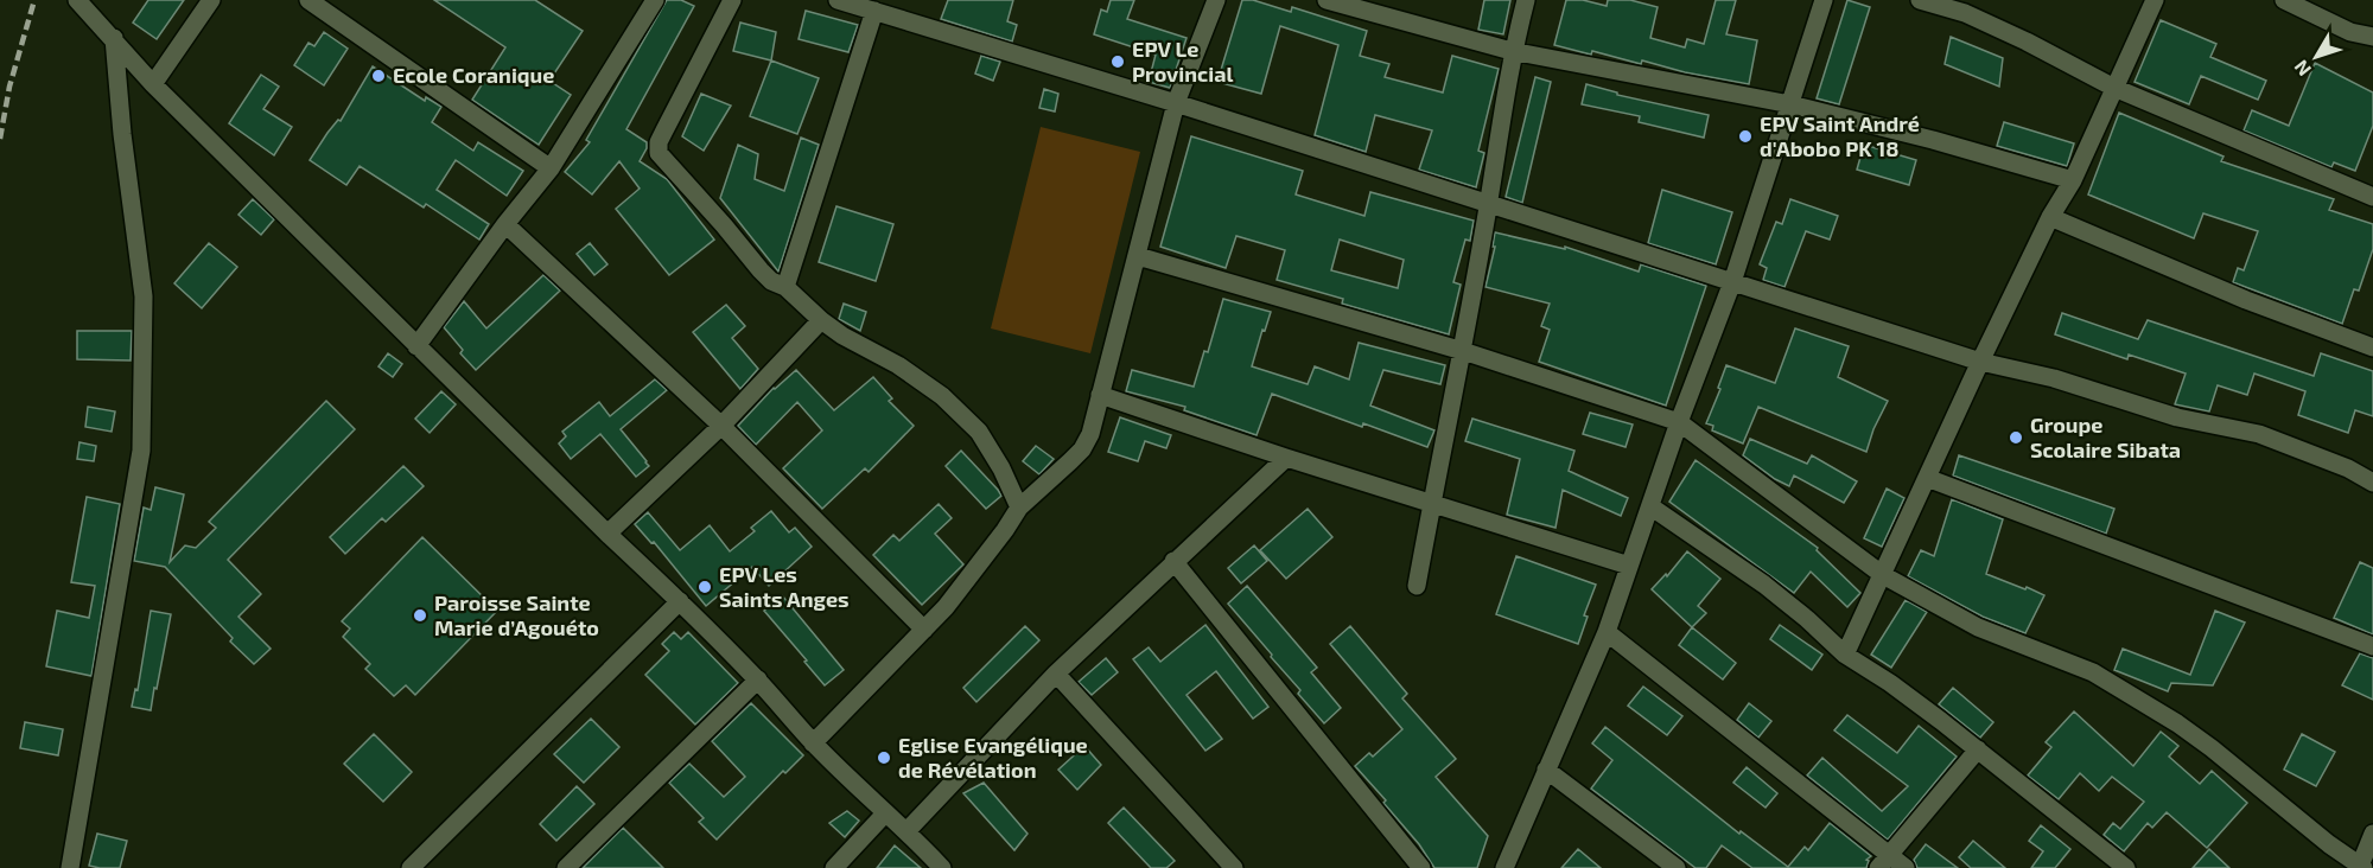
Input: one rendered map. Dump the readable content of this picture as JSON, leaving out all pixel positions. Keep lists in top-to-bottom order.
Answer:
{
  "places": [
    "EPV Le Provincial",
    "Ecole Coranique",
    "EPV Saint André d'Abobo PK 18",
    "Groupe Scolaire Sibata",
    "EPV Les Saints Anges",
    "Paroisse Sainte Marie d’Agouéto",
    "Eglise Evangélique de Révélation"
  ],
  "north": "bottom left"
}
